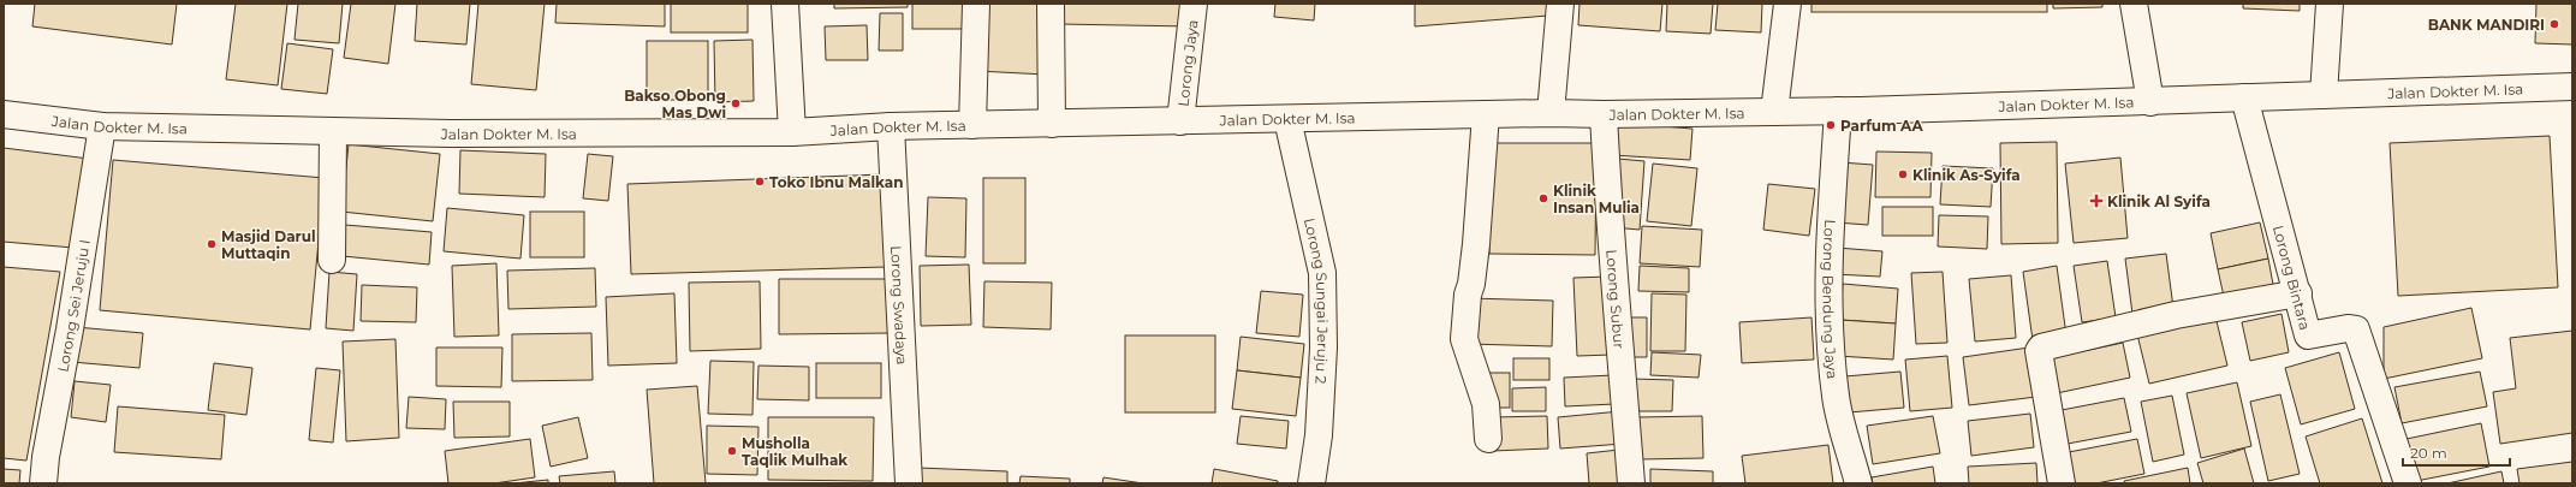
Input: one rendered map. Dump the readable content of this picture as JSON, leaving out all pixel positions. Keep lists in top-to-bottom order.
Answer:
{
  "streets": {
    "street": [
      "Lorong Jaya",
      "Jalan Dokter M. Isa",
      "Lorong Bintara",
      "Lorong Bendung Jaya",
      "Lorong Subur",
      "Lorong Sungai Jeruju 2",
      "Lorong Swadaya",
      "Lorong Sei Jeruju I"
    ]
  },
  "crossings": [
    ["Lorong Jaya", "Jalan Dokter M. Isa"],
    ["Jalan Dokter M. Isa", "Lorong Bintara"],
    ["Jalan Dokter M. Isa", "Lorong Bendung Jaya"],
    ["Jalan Dokter M. Isa", "Lorong Subur"],
    ["Jalan Dokter M. Isa", "Lorong Sungai Jeruju 2"],
    ["Jalan Dokter M. Isa", "Lorong Swadaya"],
    ["Jalan Dokter M. Isa", "Lorong Sei Jeruju I"]
  ],
  "places": {
    "other": [
      "BANK MANDIRI",
      "Bakso Obong Mas Dwi",
      "Parfum AA",
      "Klinik As-Syifa",
      "Toko Ibnu Malkan",
      "Klinik Insan Mulia",
      "Masjid Darul Muttaqin",
      "Musholla Taqlik Mulhak"
    ],
    "health": ["Klinik Al Syifa"]
  },
  "scale_bar": "20 m"
}
